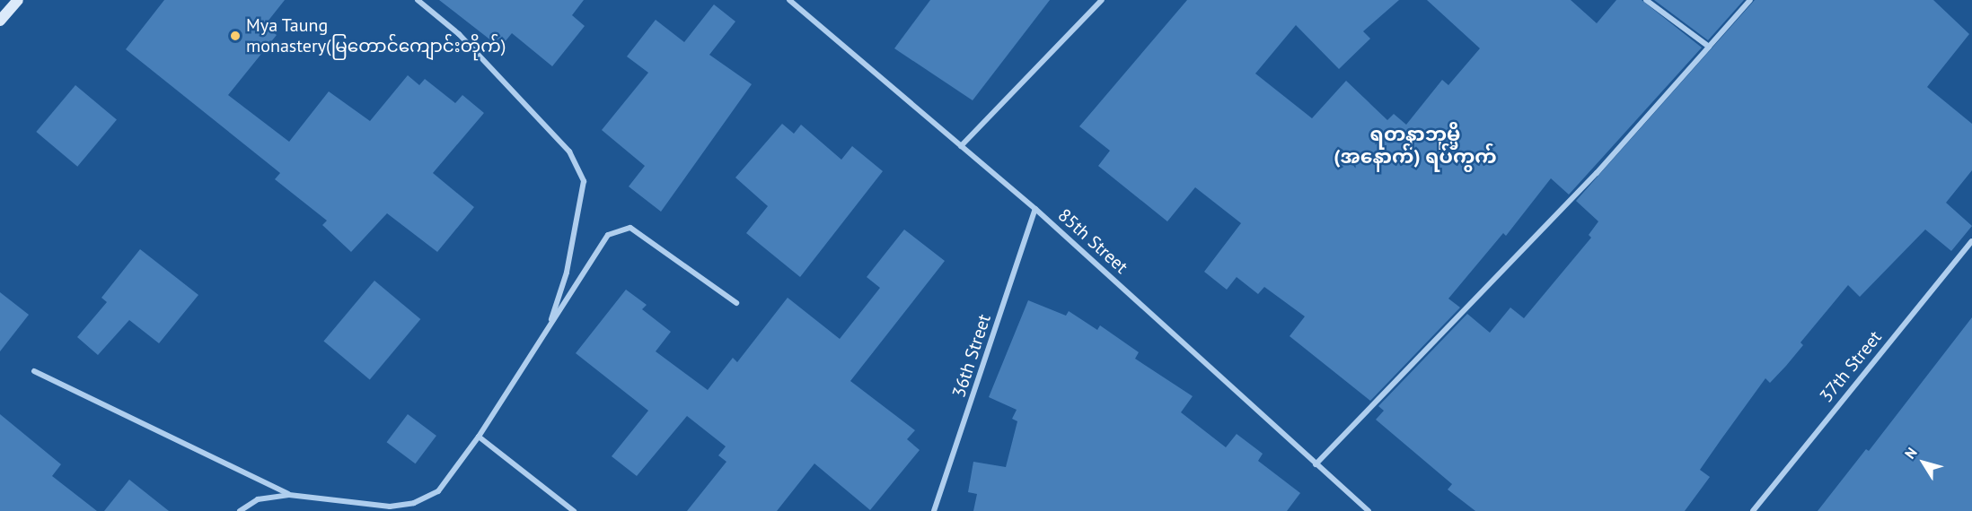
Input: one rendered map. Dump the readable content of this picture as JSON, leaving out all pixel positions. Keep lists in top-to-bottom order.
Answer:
{
  "streets": {
    "street": ["85th Street", "36th Street", "37th Street"]
  },
  "crossings": [
    ["85th Street", "36th Street"]
  ],
  "districts": ["ရတနာဘုမ္မိ (အနောက်) ရပ်ကွက်"],
  "places": ["Mya Taung monastery(မြတောင်ကျောင်းတိုက်)"],
  "north": "top left"
}
